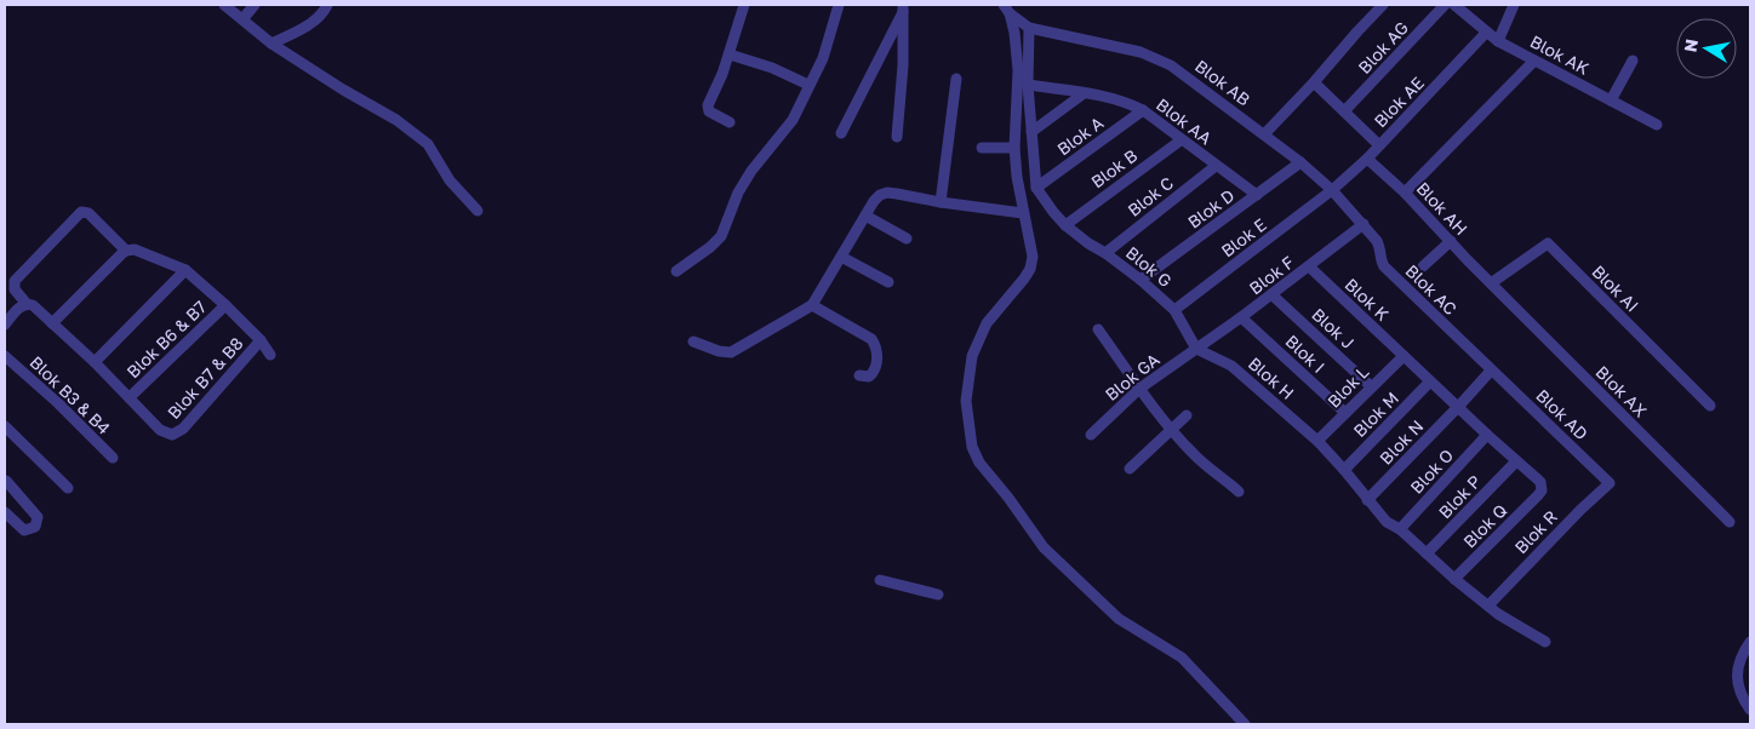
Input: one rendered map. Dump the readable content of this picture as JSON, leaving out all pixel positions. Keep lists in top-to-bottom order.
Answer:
{
  "streets": {
    "street": [
      "Blok AG",
      "Blok AK",
      "Blok AB",
      "Blok AE",
      "Blok AA",
      "Blok A",
      "Blok B",
      "Blok C",
      "Blok D",
      "Blok AH",
      "Blok E",
      "Blok G",
      "Blok F",
      "Blok AI",
      "Blok AC",
      "Blok K",
      "Blok J",
      "Blok B6 & B7",
      "Blok I",
      "Blok GA",
      "Blok B7 & B8",
      "Blok H",
      "Blok L",
      "Blok AX",
      "Blok B3 & B4",
      "Blok M",
      "Blok AD",
      "Blok N",
      "Blok O",
      "Blok P",
      "Blok Q",
      "Blok R"
    ]
  },
  "crossings": [
    ["Blok AK", "Blok AE"],
    ["Blok AB", "Blok AE"],
    ["Blok AB", "Blok D"],
    ["Blok AB", "Blok E"],
    ["Blok AB", "Blok F"],
    ["Blok AB", "Blok AC"],
    ["Blok AE", "Blok AH"],
    ["Blok AE", "Blok E"],
    ["Blok AA", "Blok A"],
    ["Blok AA", "Blok B"],
    ["Blok AA", "Blok C"],
    ["Blok AA", "Blok D"],
    ["Blok A", "Blok G"],
    ["Blok B", "Blok G"],
    ["Blok C", "Blok G"],
    ["Blok D", "Blok G"],
    ["Blok AH", "Blok AI"],
    ["Blok AH", "Blok AX"],
    ["Blok E", "Blok G"],
    ["Blok G", "Blok F"],
    ["Blok G", "Blok GA"],
    ["Blok G", "Blok H"],
    ["Blok F", "Blok AC"],
    ["Blok F", "Blok K"],
    ["Blok F", "Blok J"],
    ["Blok F", "Blok I"],
    ["Blok F", "Blok GA"],
    ["Blok F", "Blok H"],
    ["Blok AI", "Blok AX"],
    ["Blok AC", "Blok AD"],
    ["Blok AC", "Blok N"],
    ["Blok K", "Blok L"],
    ["Blok K", "Blok M"],
    ["Blok K", "Blok N"],
    ["Blok K", "Blok O"],
    ["Blok K", "Blok P"],
    ["Blok K", "Blok Q"],
    ["Blok J", "Blok L"],
    ["Blok B6 & B7", "Blok B7 & B8"],
    ["Blok I", "Blok L"],
    ["Blok GA", "Blok H"],
    ["Blok H", "Blok L"],
    ["Blok H", "Blok M"],
    ["Blok H", "Blok N"],
    ["Blok H", "Blok O"],
    ["Blok H", "Blok P"],
    ["Blok H", "Blok Q"],
    ["Blok H", "Blok R"],
    ["Blok AD", "Blok N"],
    ["Blok AD", "Blok R"]
  ],
  "north": "left"
}
